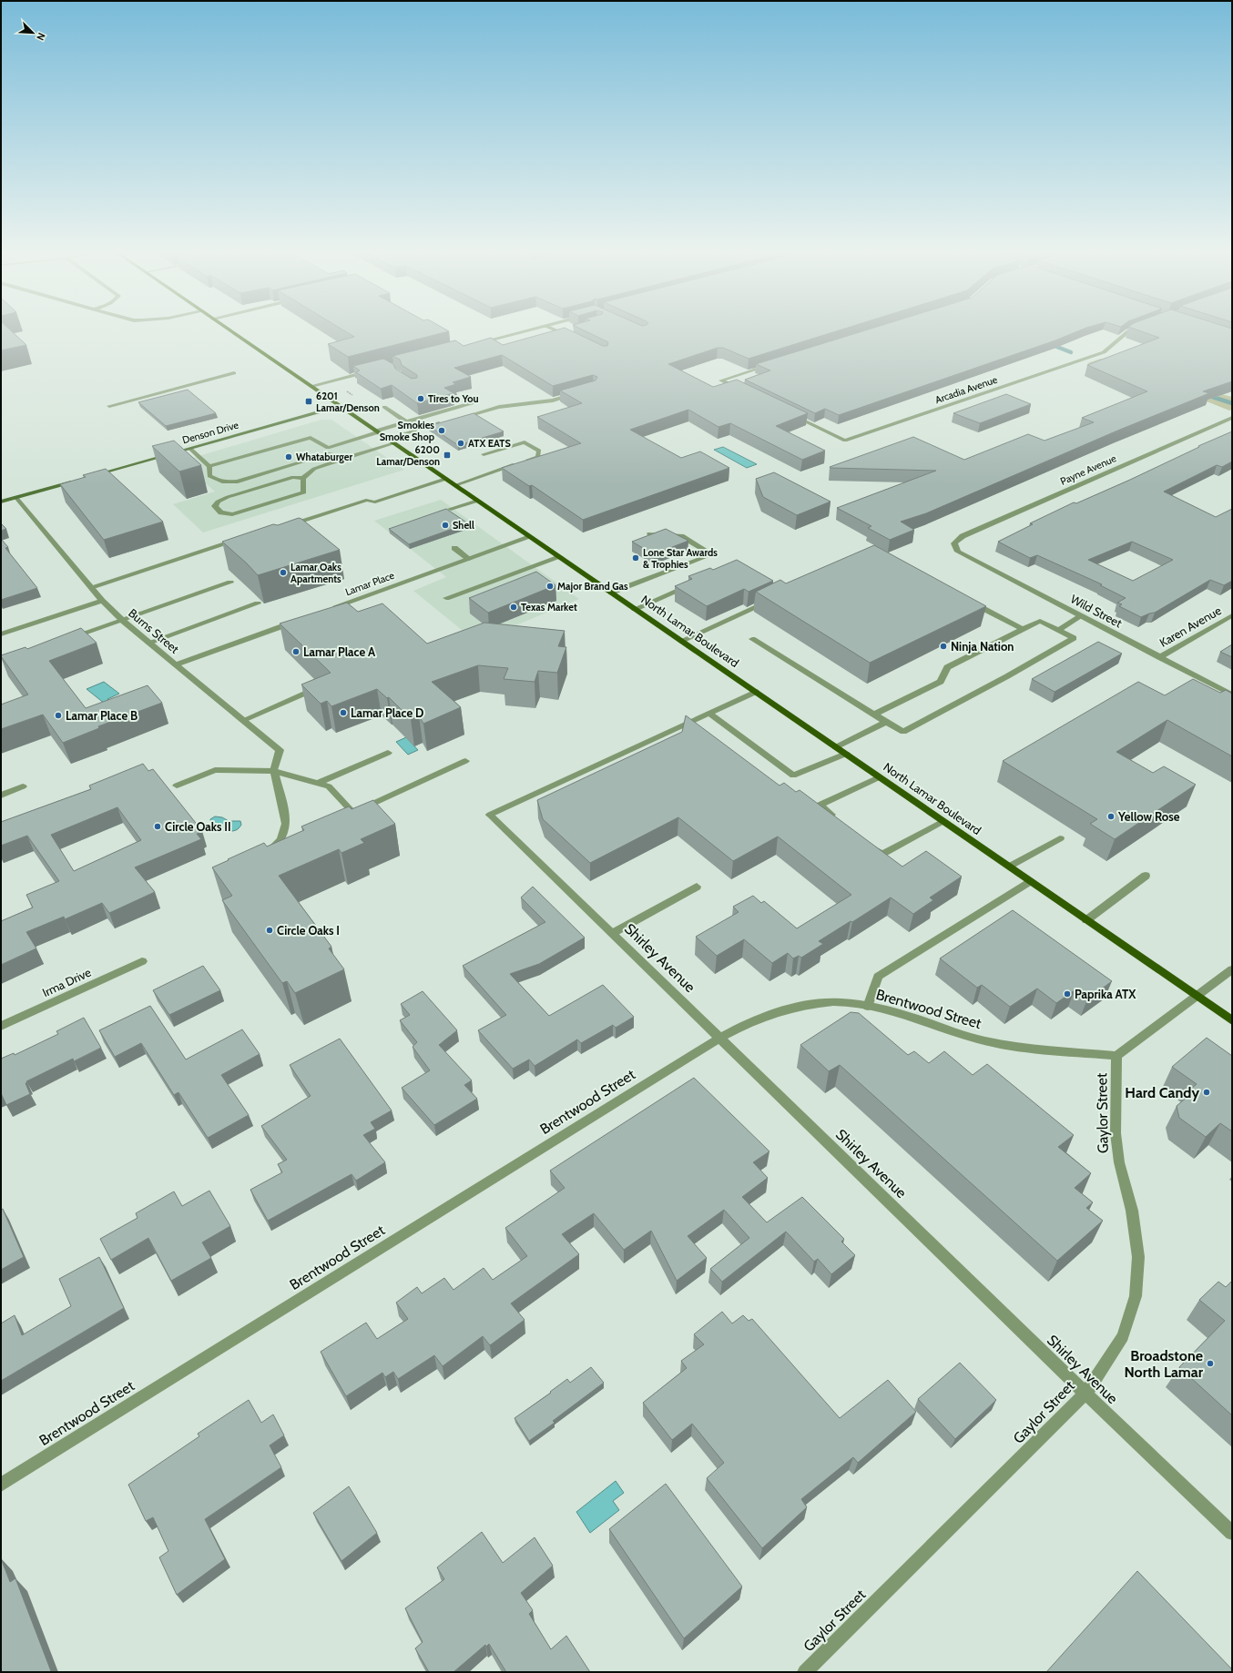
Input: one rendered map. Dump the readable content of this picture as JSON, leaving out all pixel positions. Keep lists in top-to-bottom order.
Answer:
{
  "streets": {
    "main road": ["North Lamar Boulevard"],
    "street": [
      "Arcadia Avenue",
      "Denson Drive",
      "Payne Avenue",
      "Lamar Place",
      "Wild Street",
      "Karen Avenue",
      "Burns Street",
      "Shirley Avenue",
      "Irma Drive",
      "Brentwood Street",
      "Gaylor Street"
    ]
  },
  "crossings": [
    ["Denson Drive", "North Lamar Boulevard"],
    ["Payne Avenue", "Wild Street"],
    ["Lamar Place", "North Lamar Boulevard"],
    ["Wild Street", "Karen Avenue"],
    ["Shirley Avenue", "Brentwood Street"],
    ["Shirley Avenue", "Gaylor Street"],
    ["Brentwood Street", "Gaylor Street"]
  ],
  "places": {
    "other": [
      "Tires to You",
      "Smokies Smoke Shop",
      "ATX EATS",
      "Whataburger",
      "Shell",
      "Lone Star Awards & Trophies",
      "Lamar Oaks Apartments",
      "Major Brand Gas",
      "Texas Market",
      "Ninja Nation",
      "Lamar Place A",
      "Lamar Place D",
      "Lamar Place B",
      "Yellow Rose",
      "Circle Oaks II",
      "Circle Oaks I",
      "Paprika ATX",
      "Hard Candy",
      "Broadstone North Lamar"
    ],
    "transit": ["6201 Lamar/Denson", "6200 Lamar/Denson"]
  },
  "north": "bottom right"
}
